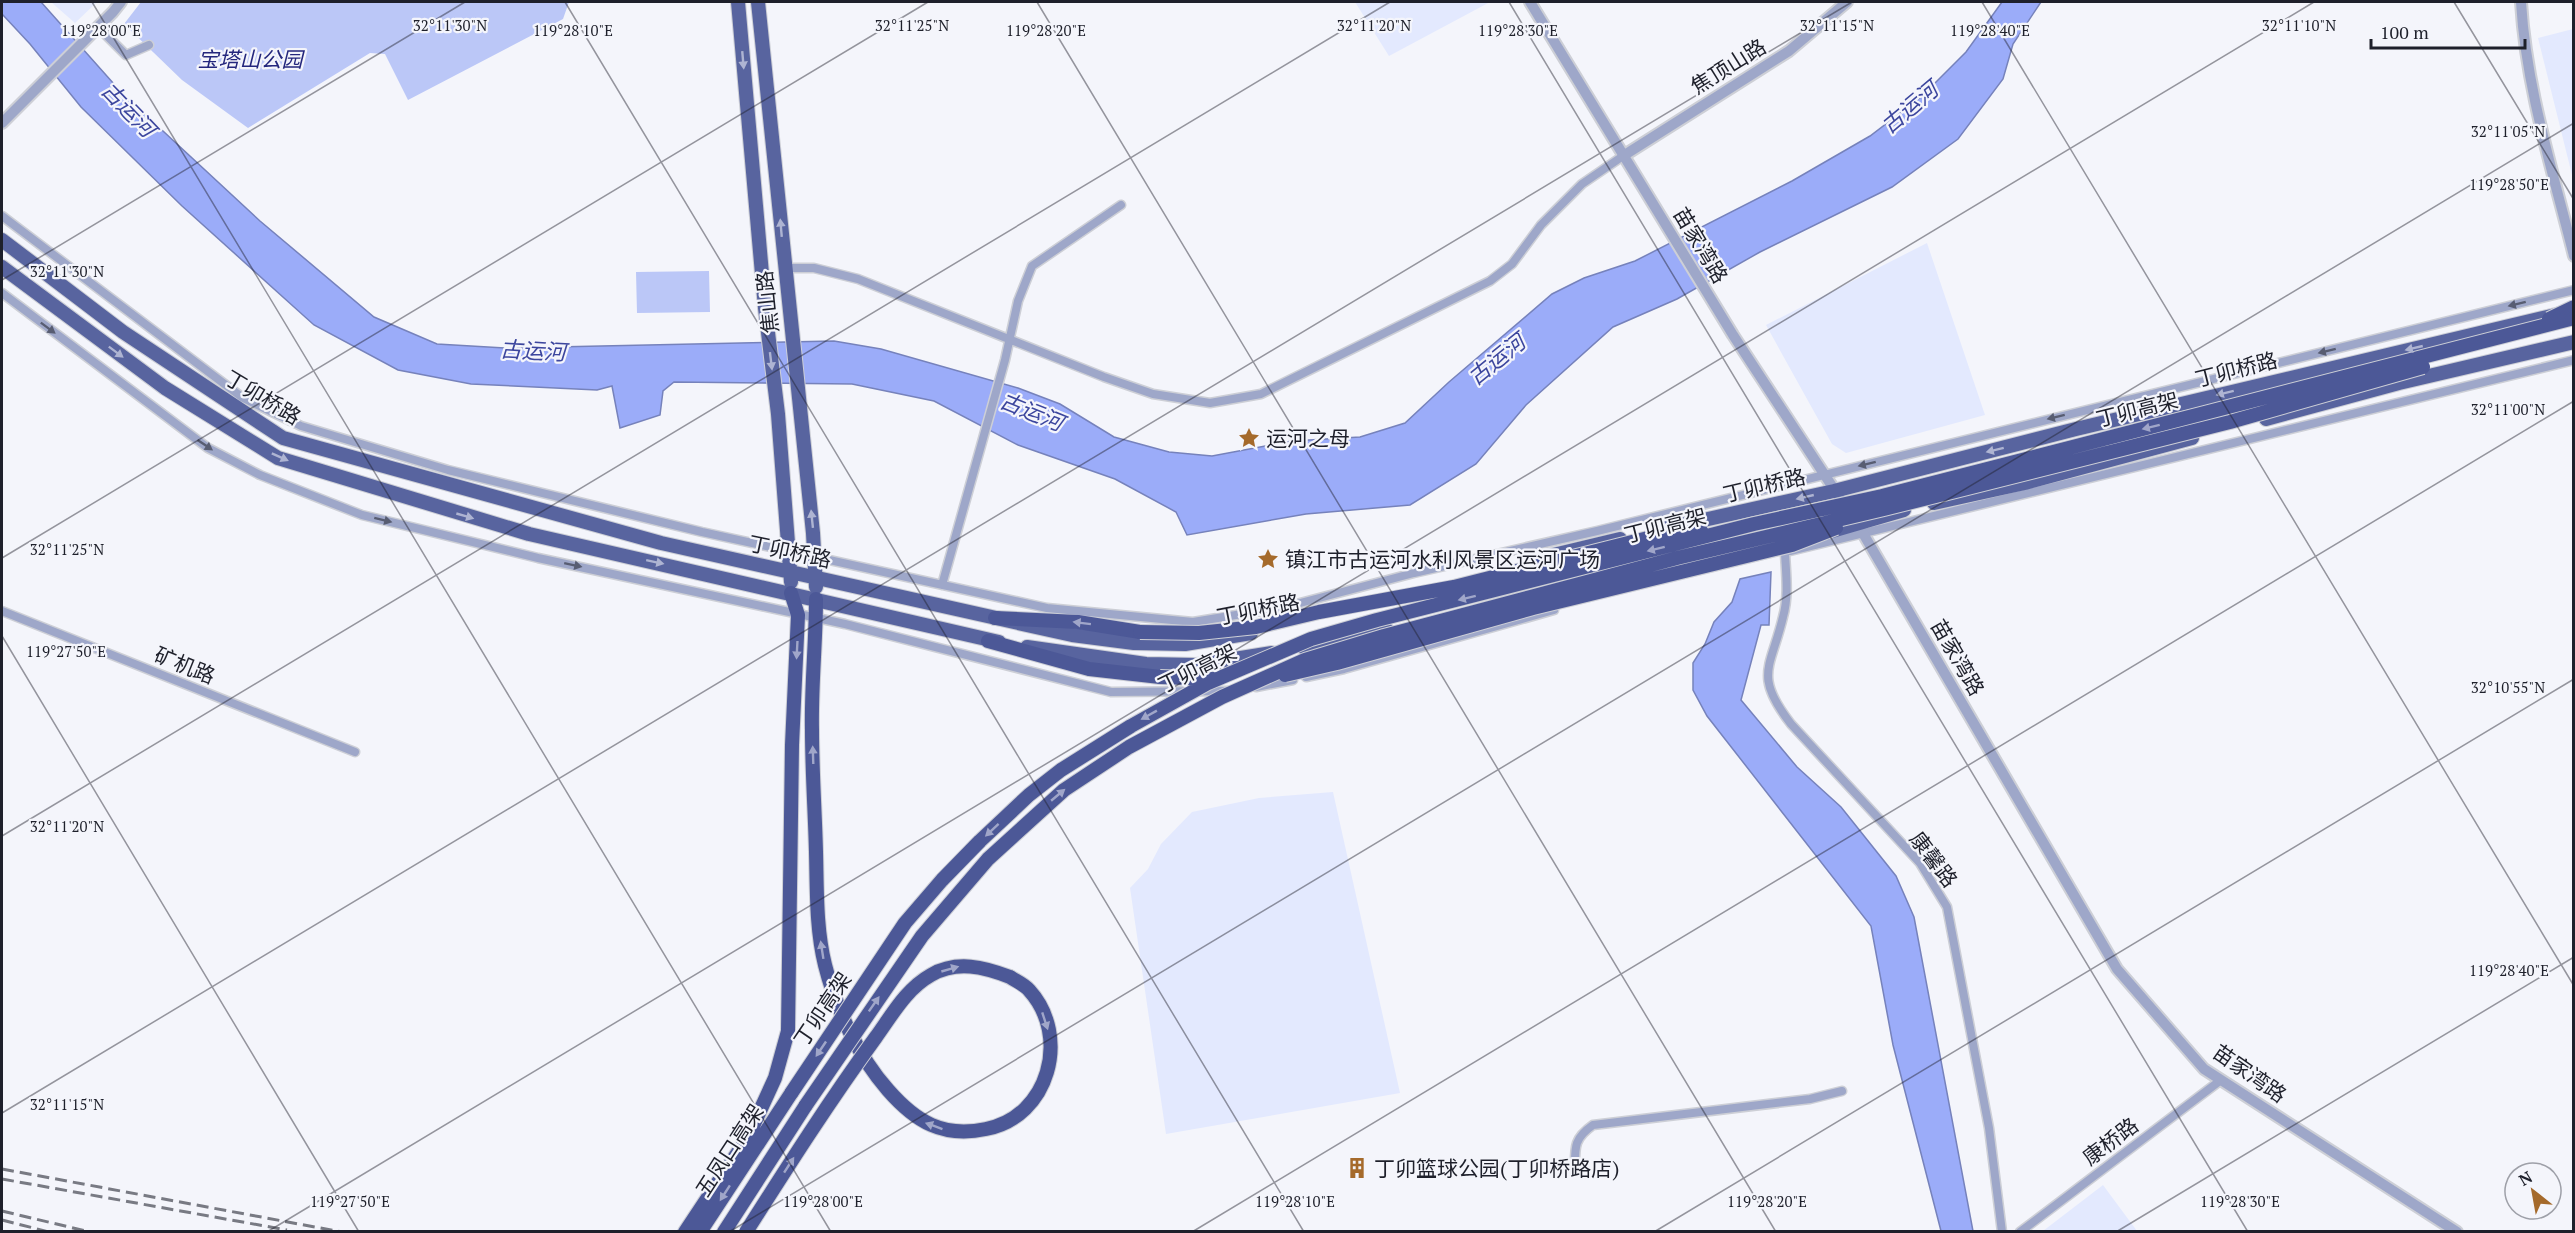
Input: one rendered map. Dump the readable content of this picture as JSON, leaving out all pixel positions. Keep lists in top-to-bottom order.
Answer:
{
  "streets": {
    "highway": ["丁卯高架", "五凤口高架"],
    "main road": ["焦山路", "丁卯桥路"],
    "street": [
      "焦顶山路",
      "苗家湾路",
      "矿机路",
      "康馨路",
      "康桥路"
    ]
  },
  "crossings": [
    ["焦顶山路", "苗家湾路"],
    ["苗家湾路", "丁卯桥路"],
    ["苗家湾路", "康桥路"],
    ["焦山路", "丁卯桥路"],
    ["丁卯高架", "五凤口高架"]
  ],
  "water": ["古运河"],
  "parks": ["宝塔山公园"],
  "places": {
    "place": ["运河之母", "镇江市古运河水利风景区运河广场"],
    "building": ["丁卯篮球公园(丁卯桥路店)"]
  },
  "scale_bar": "100 m",
  "north": "top left",
  "coordinates": [
    "32°11'30\"N",
    "32°11'25\"N",
    "32°11'20\"N",
    "32°11'15\"N",
    "32°11'10\"N",
    "119°28'30\"E",
    "119°28'00\"E",
    "119°28'10\"E",
    "119°28'20\"E",
    "119°28'40\"E",
    "32°11'05\"N",
    "119°28'50\"E",
    "32°11'00\"N",
    "119°27'50\"E",
    "32°10'55\"N"
  ]
}
